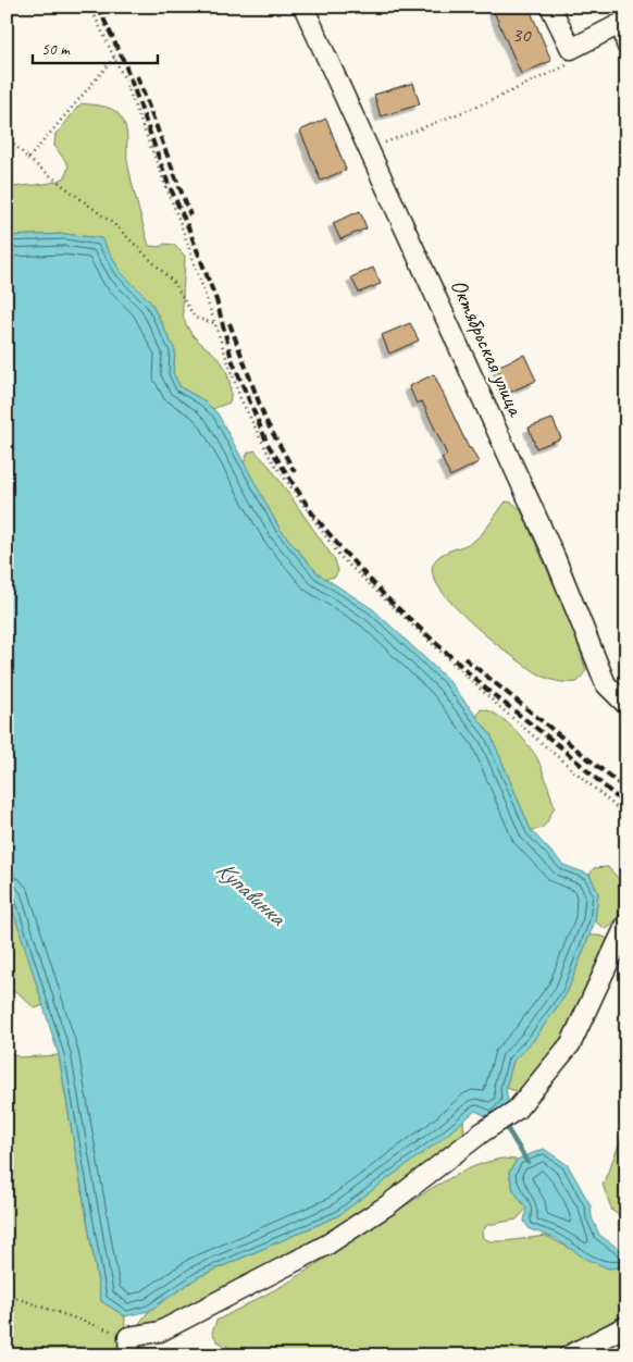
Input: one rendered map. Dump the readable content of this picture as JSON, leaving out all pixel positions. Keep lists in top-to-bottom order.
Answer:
{
  "streets": {
    "street": ["Октябрьская улица"]
  },
  "water": ["Купавинка"],
  "house_numbers": ["30"],
  "scale_bar": "50 m"
}
